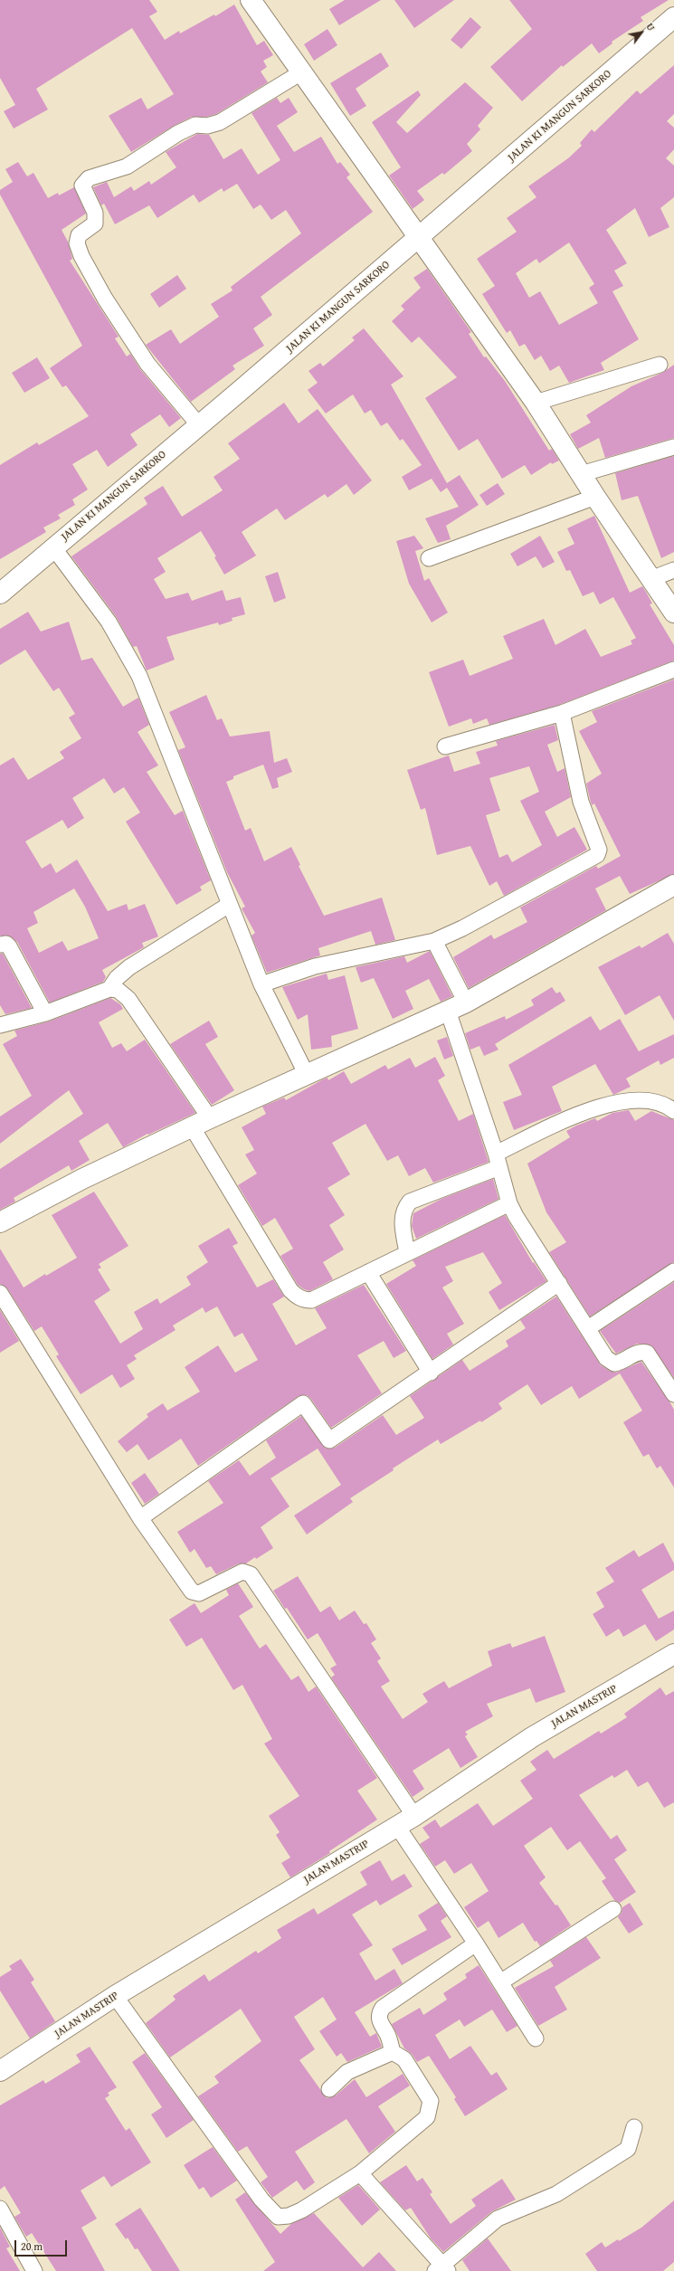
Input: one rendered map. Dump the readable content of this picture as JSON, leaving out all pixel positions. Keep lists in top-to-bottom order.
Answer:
{
  "streets": {
    "main road": ["JALAN KI MANGUN SARKORO", "JALAN MASTRIP"]
  },
  "scale_bar": "20 m",
  "north": "top right"
}
